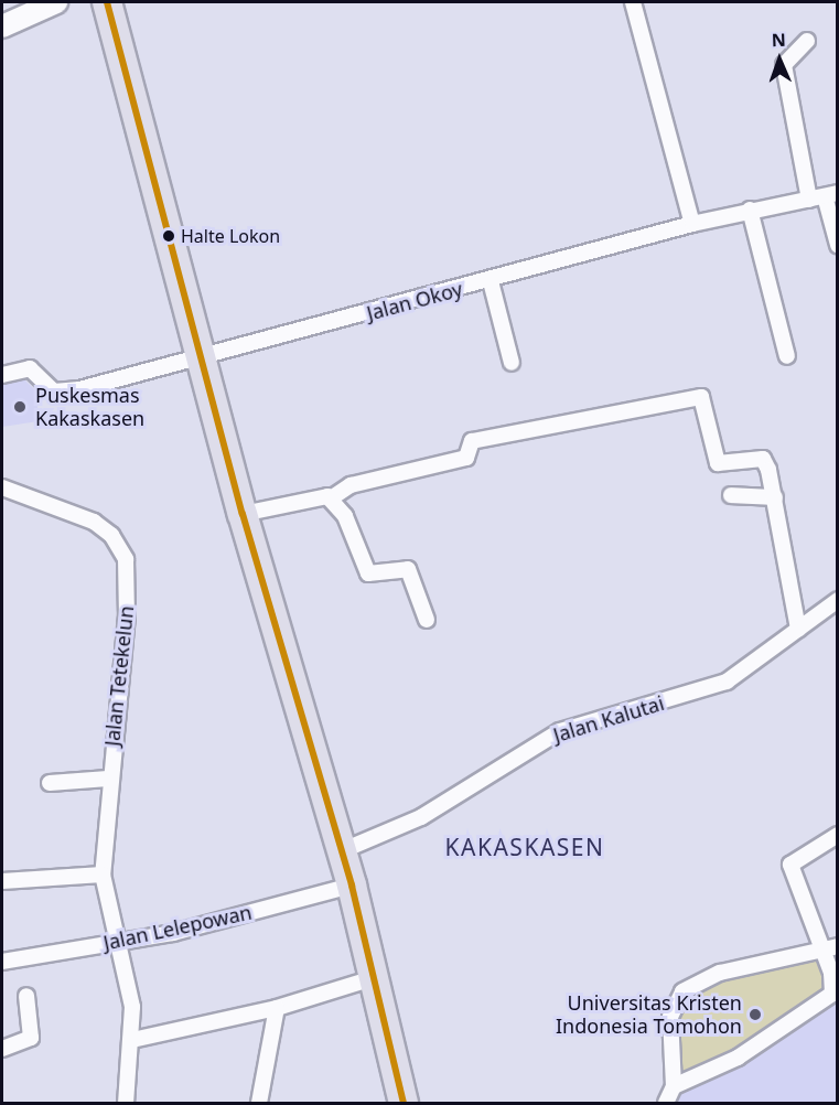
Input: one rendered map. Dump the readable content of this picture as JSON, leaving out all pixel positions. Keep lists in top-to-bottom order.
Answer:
{
  "streets": {
    "street": [
      "Jalan Okoy",
      "Jalan Tetekelun",
      "Jalan Kalutai",
      "Jalan Lelepowan"
    ]
  },
  "crossings": [
    ["Jalan Tetekelun", "Jalan Lelepowan"]
  ],
  "districts": ["KAKASKASEN"],
  "places": ["Halte Lokon", "Puskesmas Kakaskasen", "Universitas Kristen Indonesia Tomohon"],
  "north": "top"
}
